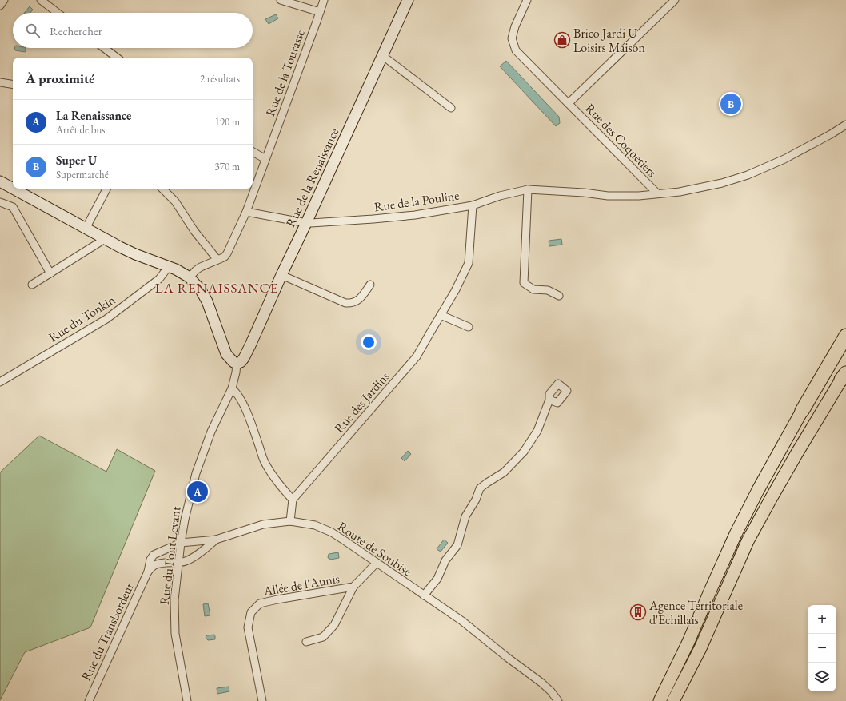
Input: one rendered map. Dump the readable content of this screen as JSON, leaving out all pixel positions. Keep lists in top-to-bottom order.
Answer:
{
  "streets": {
    "main road": ["Rue de la Renaissance"],
    "street": [
      "Rue de la Tourasse",
      "Rue des Coquetiers",
      "Rue de la Pouline",
      "Rue du Tonkin",
      "Rue des Jardins",
      "Route de Soubise",
      "Rue du Pont Levant",
      "Allée de l'Aunis",
      "Rue du Transbordeur"
    ]
  },
  "crossings": [
    ["Rue de la Tourasse", "Rue de la Pouline"],
    ["Rue des Coquetiers", "Rue de la Pouline"],
    ["Rue de la Renaissance", "Rue de la Pouline"],
    ["Rue de la Renaissance", "Rue du Pont Levant"],
    ["Rue de la Pouline", "Rue des Jardins"],
    ["Route de Soubise", "Allée de l'Aunis"],
    ["Route de Soubise", "Rue du Transbordeur"],
    ["Rue du Pont Levant", "Rue du Transbordeur"]
  ],
  "districts": ["LA RENAISSANCE"],
  "places": {
    "shop": ["Brico Jardi U Loisirs Maison"],
    "building": ["Agence Territoriale d'Echillais"]
  },
  "page": {
    "search": "Rechercher",
    "heading": ["À proximité", "2 résultats"],
    "pins": ["B", "A"],
    "list": [
      {
        "mark": "A",
        "name": "La Renaissance",
        "note": "Arrêt de bus",
        "value": "190 m"
      },
      {
        "mark": "B",
        "name": "Super U",
        "note": "Supermarché",
        "value": "370 m"
      }
    ],
    "map_buttons": ["+", "−"]
  }
}
